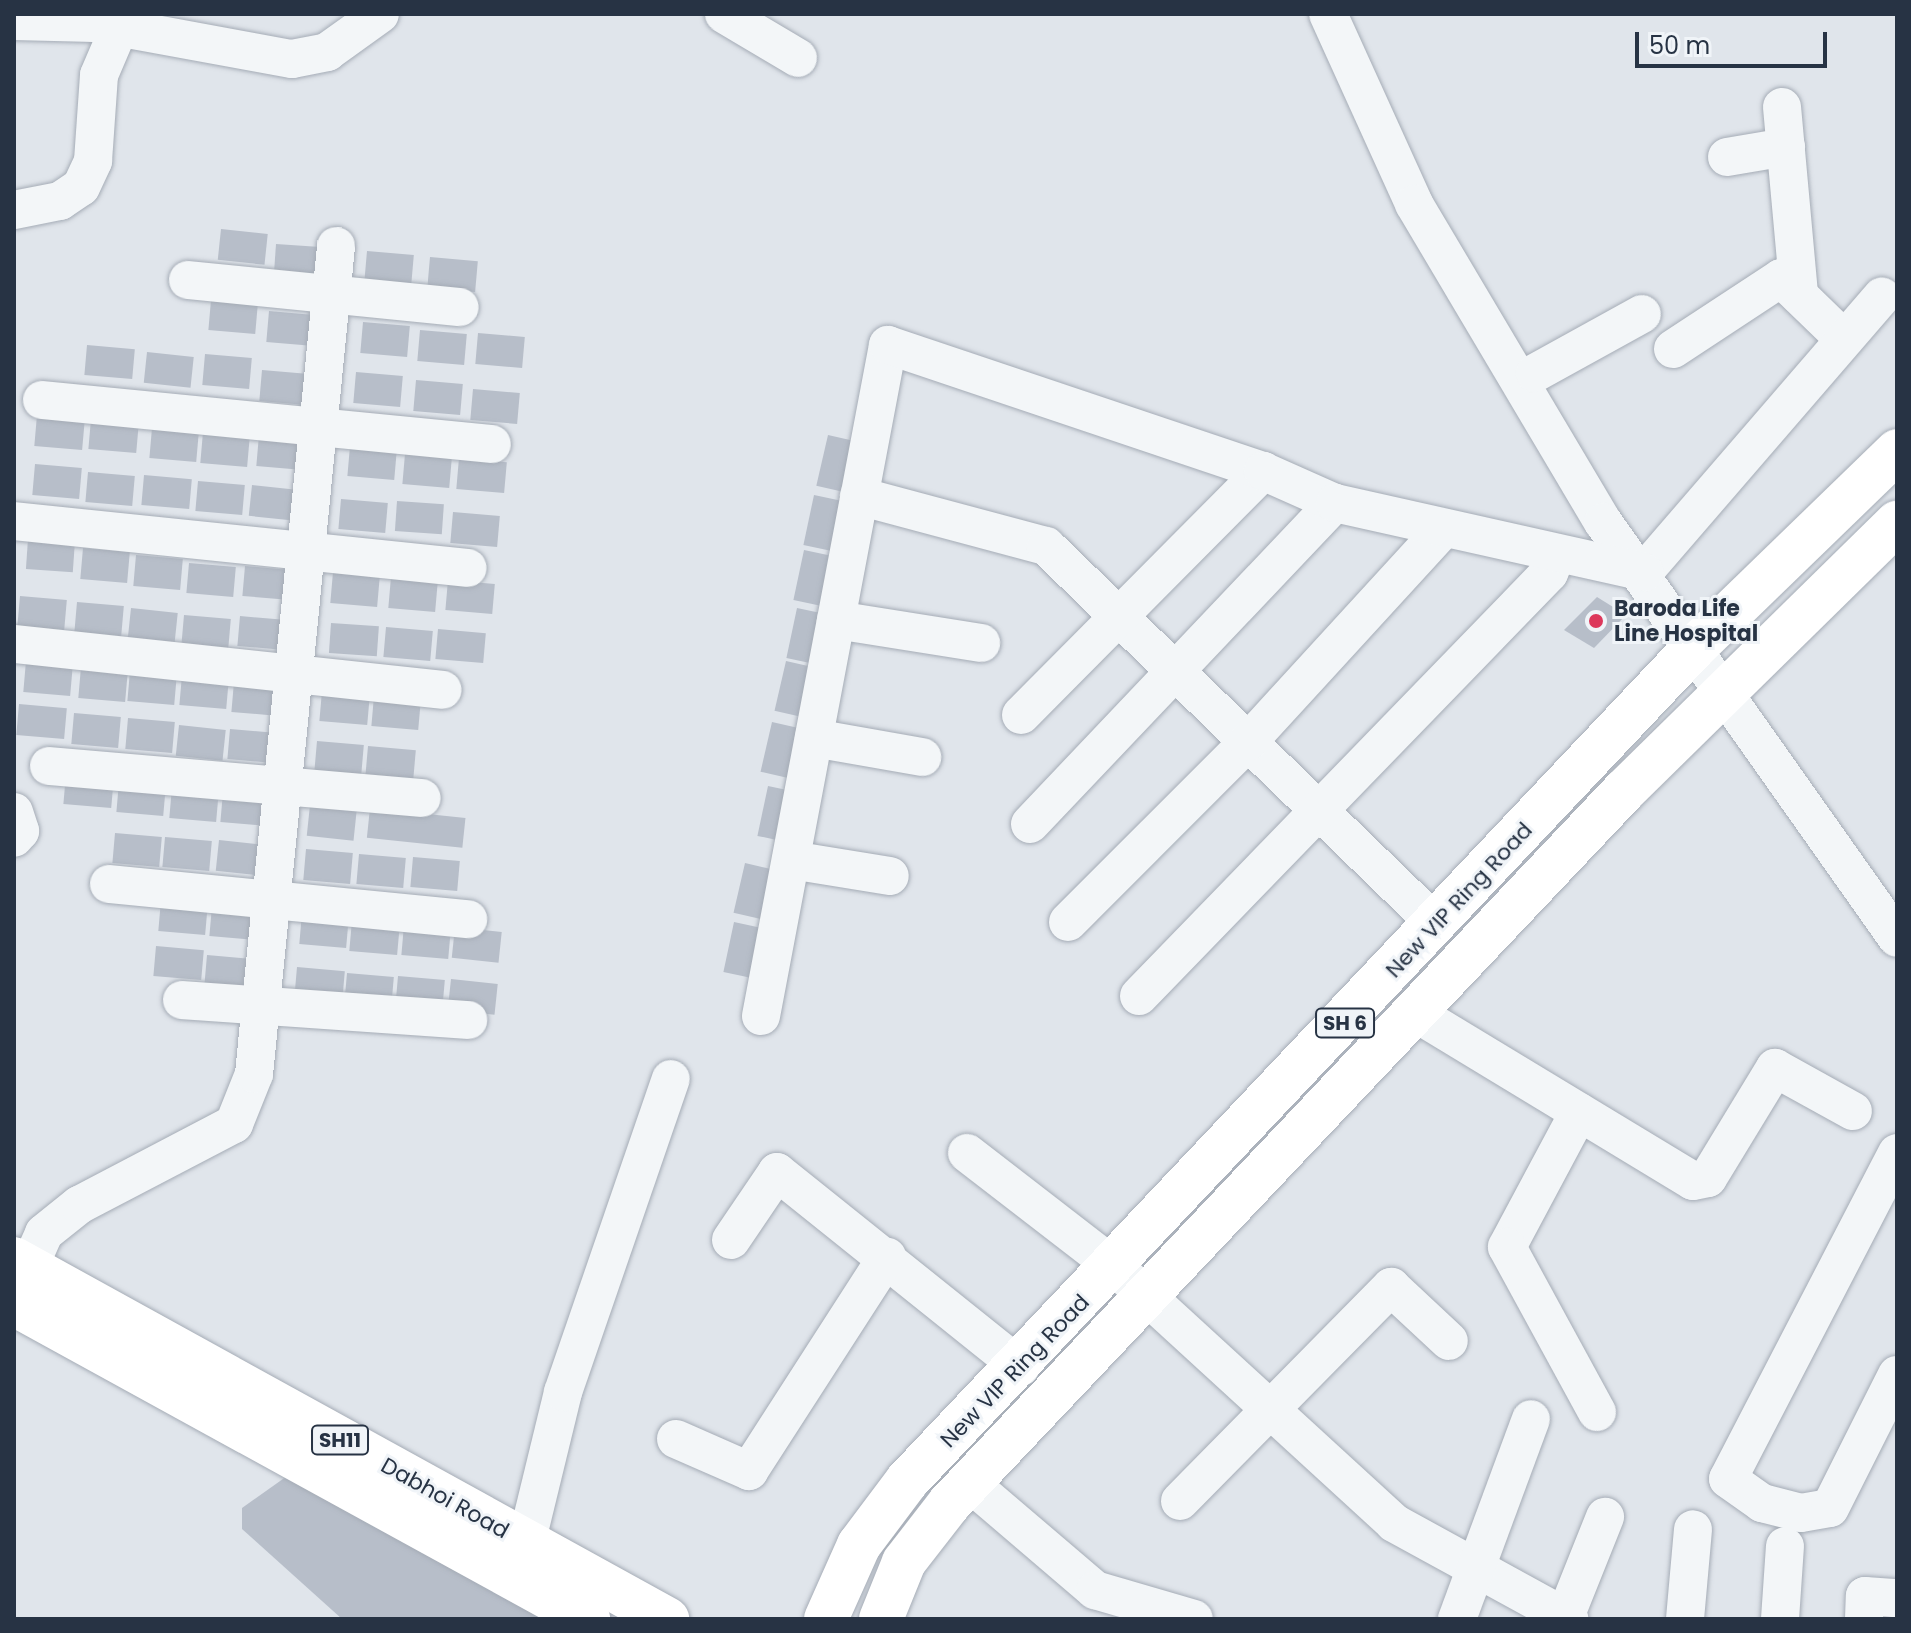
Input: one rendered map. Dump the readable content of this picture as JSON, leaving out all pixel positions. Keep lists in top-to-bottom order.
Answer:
{
  "streets": {
    "main road": [
      "New VIP Ring Road",
      "SH 6",
      "SH11",
      "Dabhoi Road"
    ]
  },
  "places": ["Baroda Life Line Hospital"],
  "scale_bar": "50 m"
}
